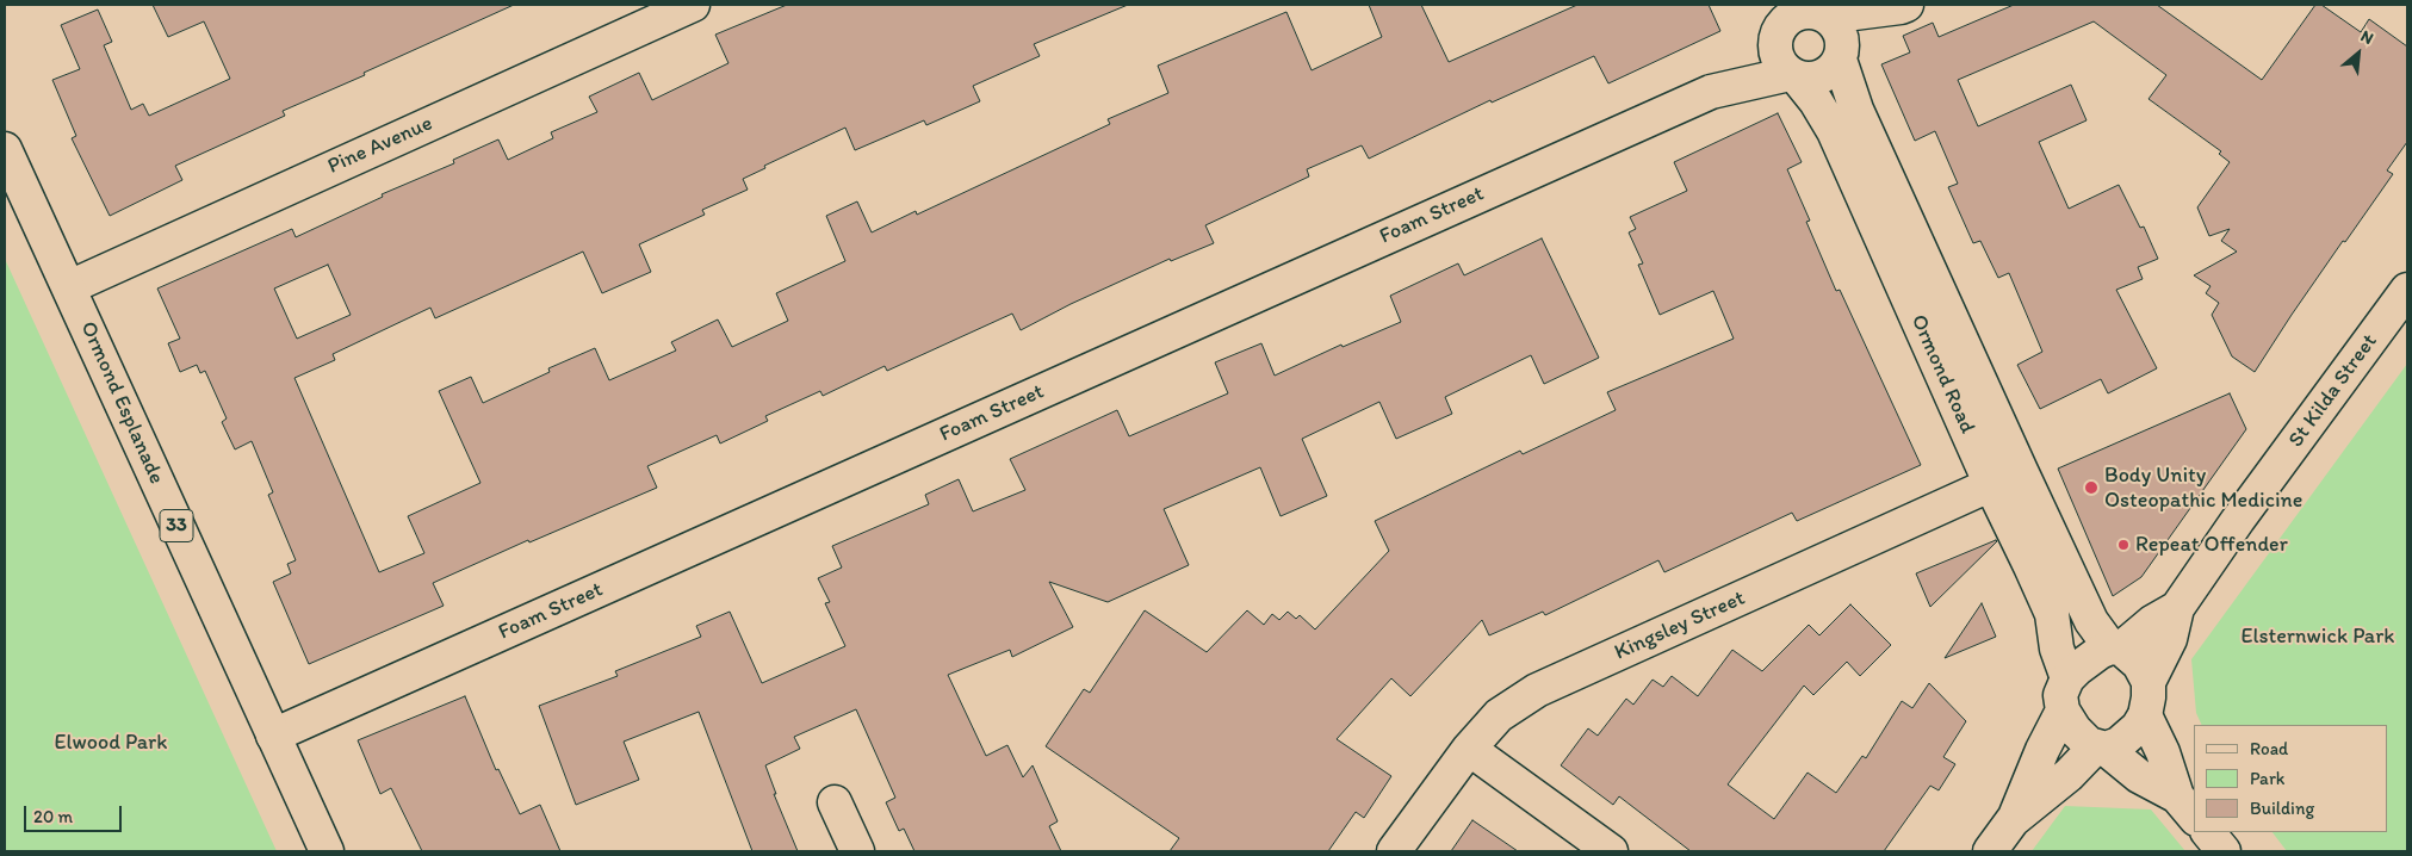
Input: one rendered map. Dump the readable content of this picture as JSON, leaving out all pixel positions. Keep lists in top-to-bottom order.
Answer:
{
  "streets": {
    "street": [
      "Pine Avenue",
      "Foam Street",
      "Ormond Road",
      "St Kilda Street",
      "Ormond Esplanade",
      "33",
      "Kingsley Street"
    ]
  },
  "crossings": [
    ["Pine Avenue", "Ormond Esplanade"],
    ["Foam Street", "Ormond Road"],
    ["Foam Street", "Ormond Esplanade"],
    ["Ormond Road", "St Kilda Street"],
    ["Ormond Road", "Kingsley Street"]
  ],
  "parks": ["Elsternwick Park", "Elwood Park"],
  "places": ["Body Unity Osteopathic Medicine", "Repeat Offender"],
  "legend": ["Road", "Park", "Building"],
  "scale_bar": "20 m",
  "north": "top right"
}
